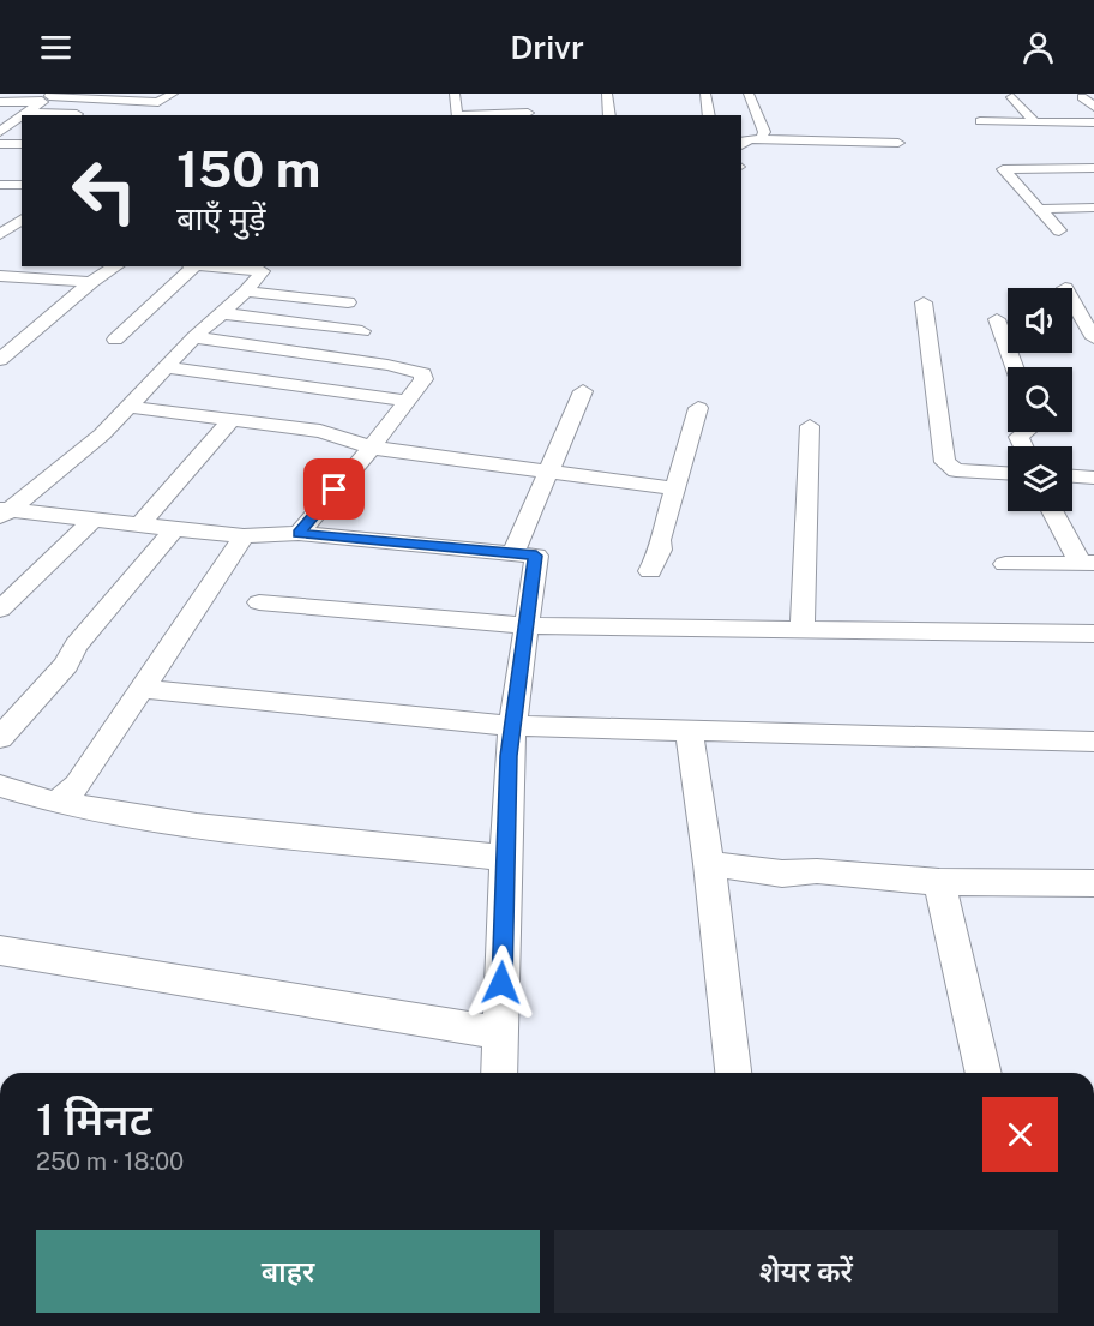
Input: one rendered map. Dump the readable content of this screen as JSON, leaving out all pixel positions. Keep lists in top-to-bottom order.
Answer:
{
  "page": {
    "header": "Drivr",
    "turn": ["150 m", "बाएँ मुड़ें"],
    "heading": ["1 मिनट", "250 m · 18:00"],
    "buttons": ["बाहर", "शेयर करें"]
  }
}
